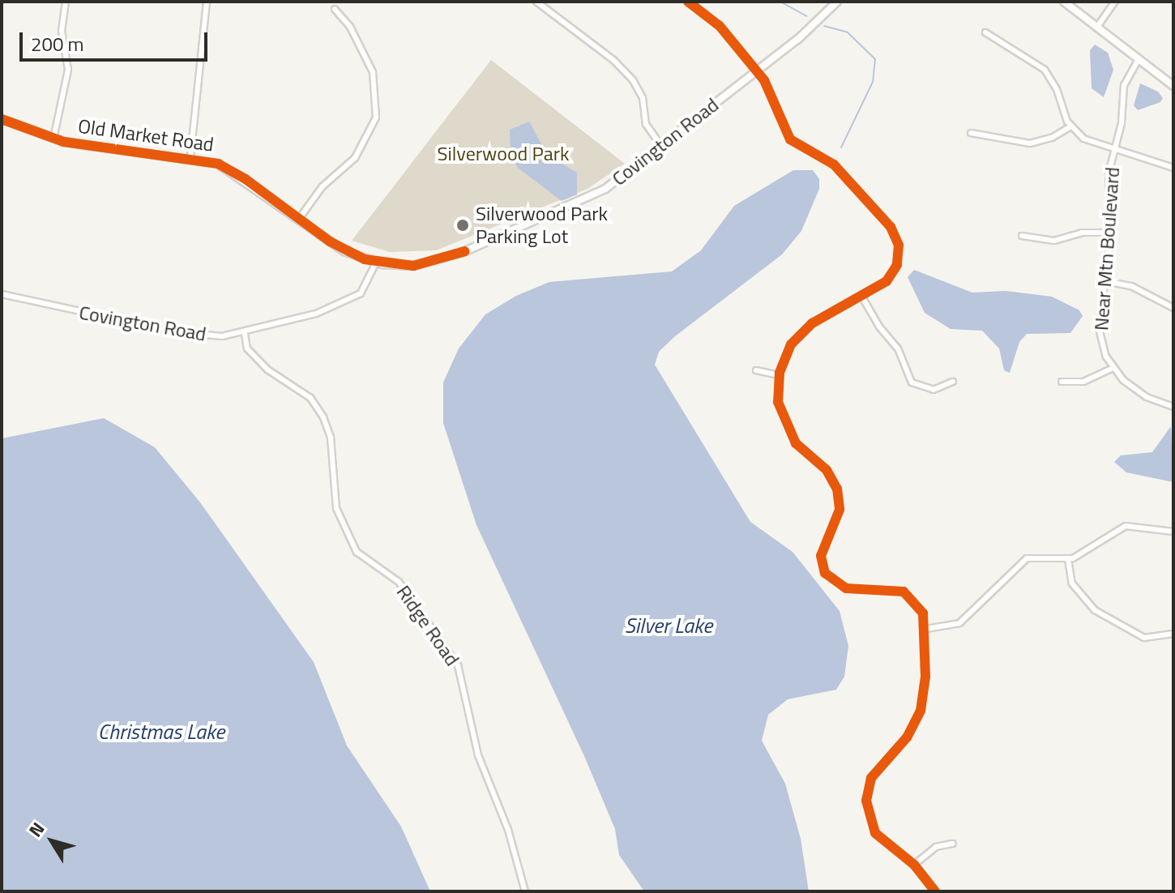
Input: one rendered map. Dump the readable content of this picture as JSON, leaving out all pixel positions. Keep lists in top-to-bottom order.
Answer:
{
  "streets": {
    "street": [
      "Old Market Road",
      "Covington Road",
      "Near Mtn Boulevard",
      "Ridge Road"
    ]
  },
  "crossings": [
    ["Old Market Road", "Covington Road"],
    ["Covington Road", "Ridge Road"]
  ],
  "water": ["Silver Lake", "Christmas Lake"],
  "parks": ["Silverwood Park"],
  "places": ["Silverwood Park Parking Lot"],
  "scale_bar": "200 m",
  "north": "top left"
}
